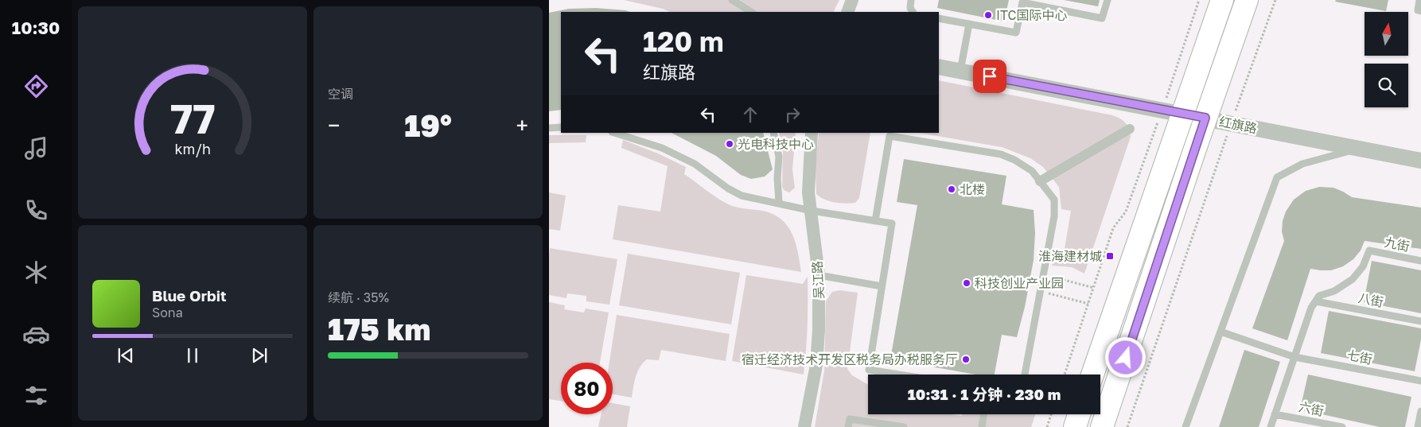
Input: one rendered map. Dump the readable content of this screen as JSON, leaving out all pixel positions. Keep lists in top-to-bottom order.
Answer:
{
  "streets": {
    "street": ["红旗路", "吴江路"],
    "lane": [
      "九街",
      "八街",
      "七街",
      "六街"
    ]
  },
  "crossings": [
    ["九街", "八街"]
  ],
  "places": {
    "other": [
      "ITC国际中心",
      "光电科技中心",
      "北楼",
      "科技创业产业园",
      "宿迁经济技术开发区税务局办税服务厅"
    ],
    "transit": ["淮海建材城"]
  },
  "north": "top",
  "page": {
    "tabs": "10:30",
    "tile": [
      "空调",
      ["续航 · 35%", "175 km"]
    ],
    "turn": ["120 m", "红旗路"],
    "heat": ["−", "19°", "+"],
    "song": ["Blue Orbit", "Sona"],
    "limit": "80",
    "trip": "10:31 · 1 分钟 · 230 m",
    "gauge": ["77", "km/h"]
  }
}
